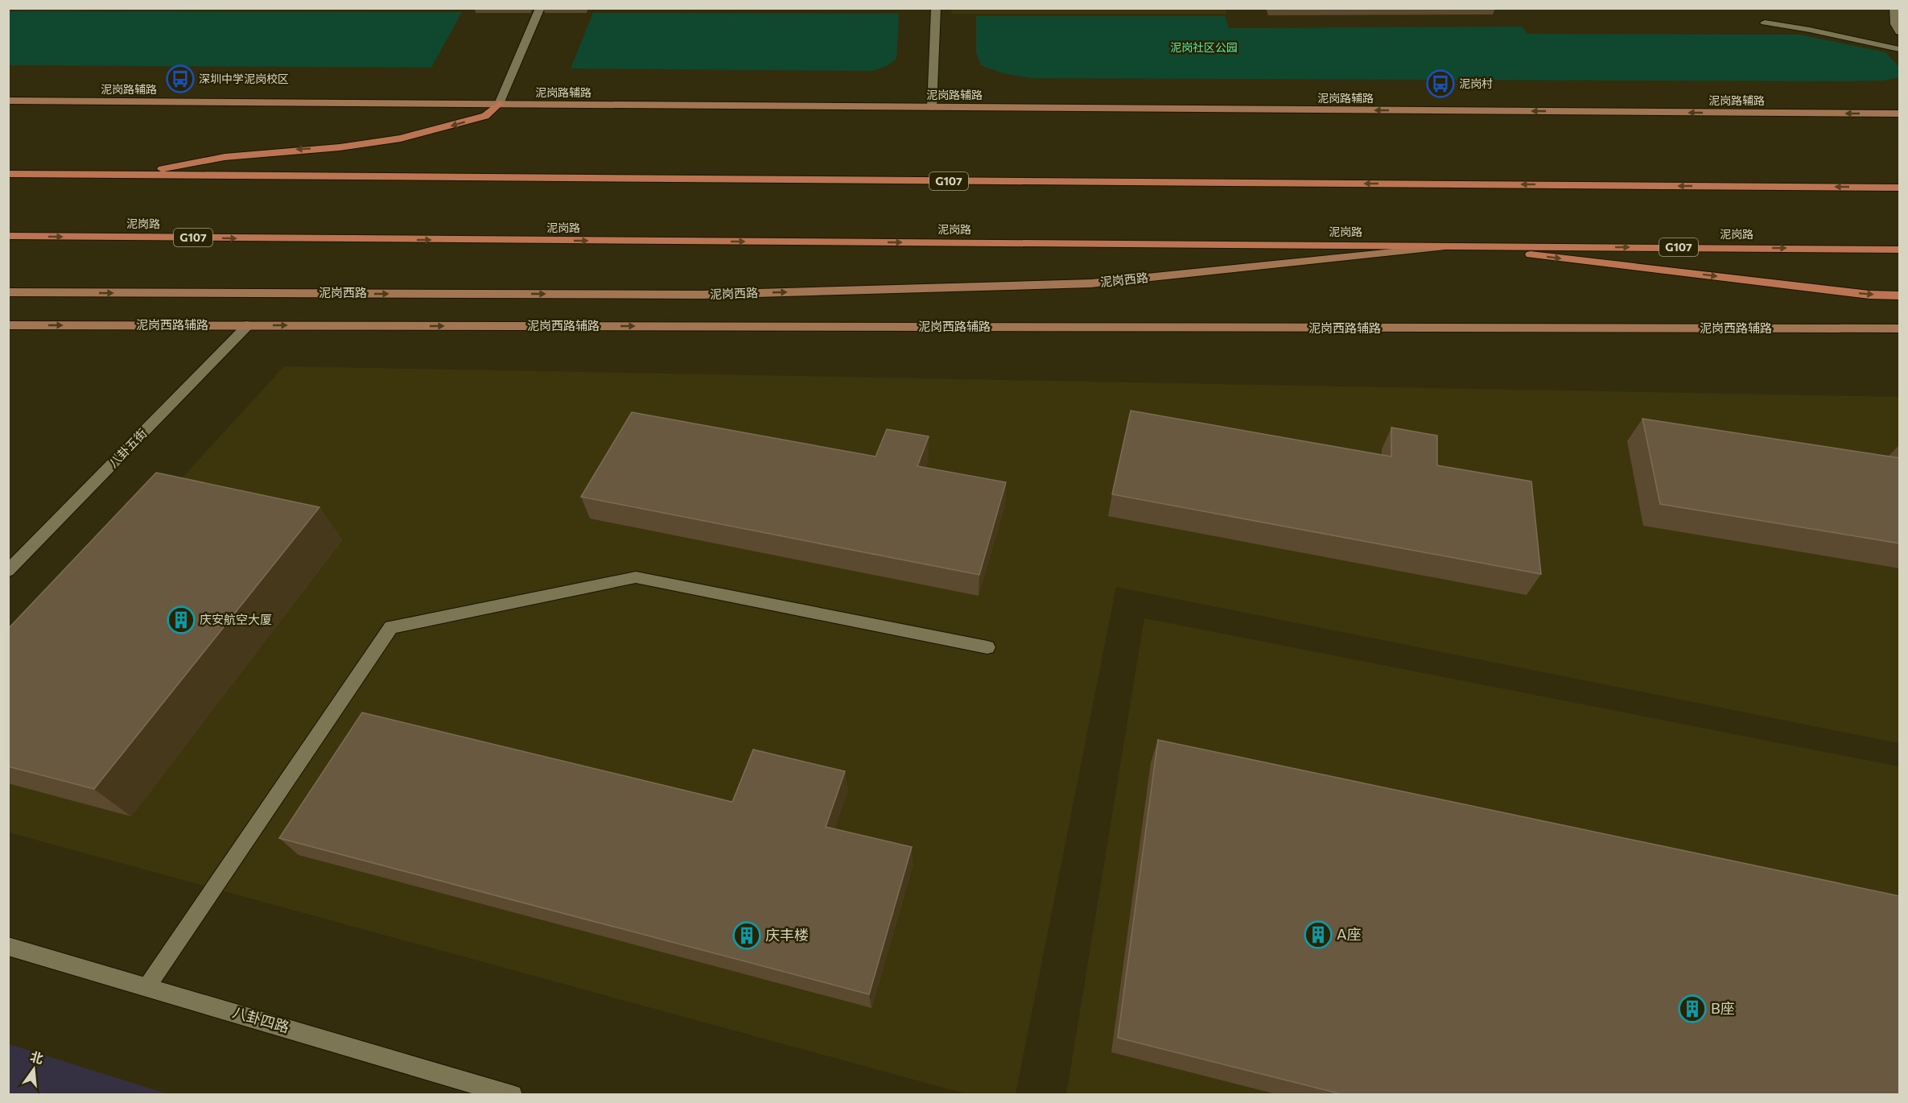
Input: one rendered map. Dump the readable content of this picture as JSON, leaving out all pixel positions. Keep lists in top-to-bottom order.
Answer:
{
  "streets": {
    "highway": ["G107", "泥岗路"],
    "main road": ["泥岗路辅路", "泥岗西路", "泥岗西路辅路"],
    "street": ["八卦五街", "八卦四路"]
  },
  "crossings": [
    ["泥岗路", "泥岗西路"],
    ["泥岗西路辅路", "八卦五街"]
  ],
  "one_way": ["泥岗路辅路", "泥岗西路", "泥岗西路辅路"],
  "parks": ["泥岗社区公园"],
  "places": {
    "bus stop": ["深圳中学泥岗校区", "泥岗村"],
    "building": [
      "庆安航空大厦",
      "A座",
      "庆丰楼",
      "B座"
    ]
  },
  "north": "top"
}
